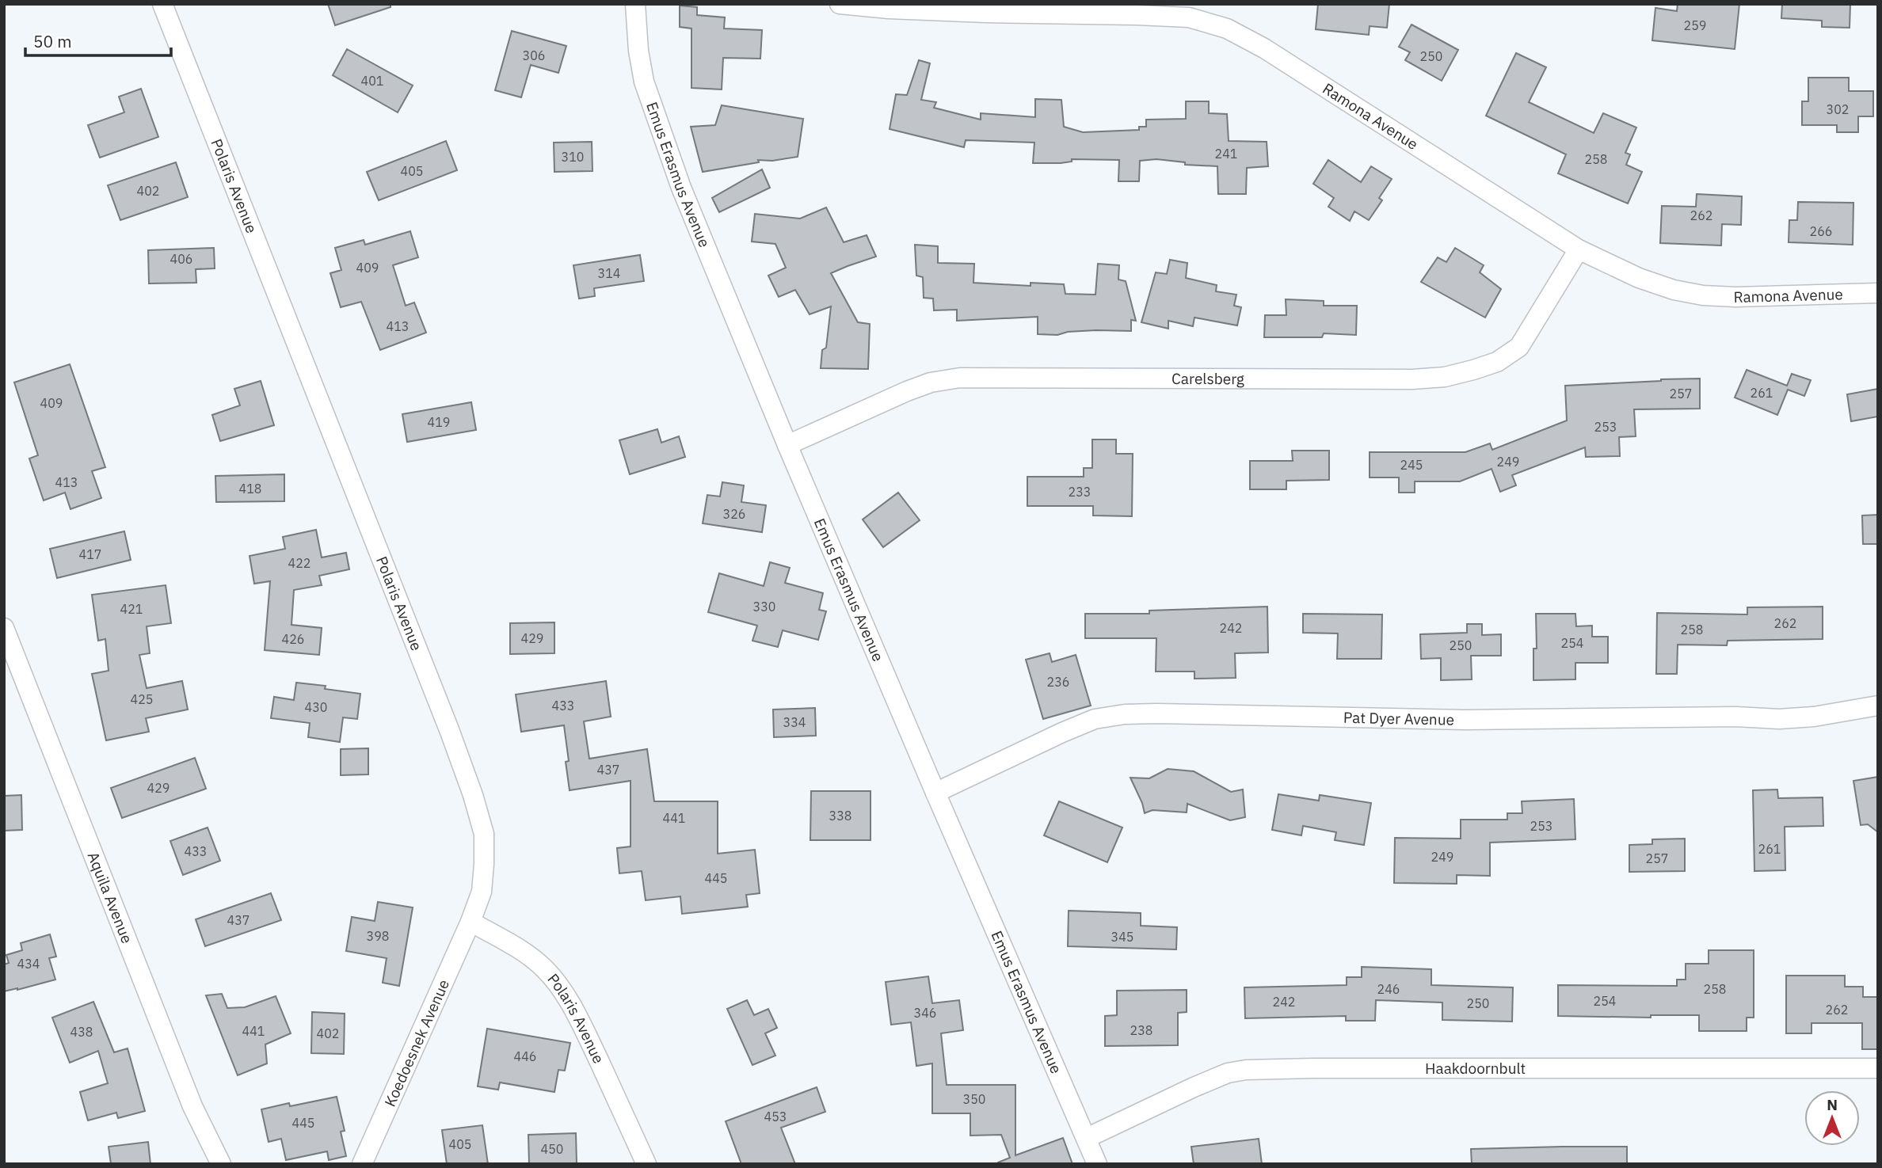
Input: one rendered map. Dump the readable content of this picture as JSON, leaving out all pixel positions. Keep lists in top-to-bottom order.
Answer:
{
  "streets": {
    "street": [
      "Ramona Avenue",
      "Emus Erasmus Avenue",
      "Polaris Avenue",
      "Carelsberg",
      "Pat Dyer Avenue",
      "Aquila Avenue",
      "Koedoesnek Avenue",
      "Haakdoornbult"
    ]
  },
  "crossings": [
    ["Ramona Avenue", "Carelsberg"],
    ["Emus Erasmus Avenue", "Carelsberg"],
    ["Emus Erasmus Avenue", "Pat Dyer Avenue"],
    ["Emus Erasmus Avenue", "Haakdoornbult"],
    ["Polaris Avenue", "Koedoesnek Avenue"]
  ],
  "house_numbers": [
    "259",
    "306",
    "250",
    "401",
    "302",
    "241",
    "310",
    "258",
    "405",
    "402",
    "262",
    "266",
    "406",
    "409",
    "314",
    "413",
    "261",
    "257",
    "409",
    "419",
    "253",
    "249",
    "245",
    "413",
    "418",
    "233",
    "326",
    "417",
    "422",
    "330",
    "421",
    "262",
    "242",
    "258",
    "429",
    "426",
    "254",
    "250",
    "236",
    "425",
    "433",
    "430",
    "334",
    "437",
    "429",
    "338",
    "441",
    "253",
    "261",
    "433",
    "249",
    "257",
    "445",
    "437",
    "398",
    "345",
    "434",
    "246",
    "258",
    "254",
    "242",
    "250",
    "262",
    "346",
    "238",
    "441",
    "438",
    "402",
    "446",
    "350",
    "453",
    "445",
    "405",
    "450"
  ],
  "scale_bar": "50 m",
  "north": "top"
}
